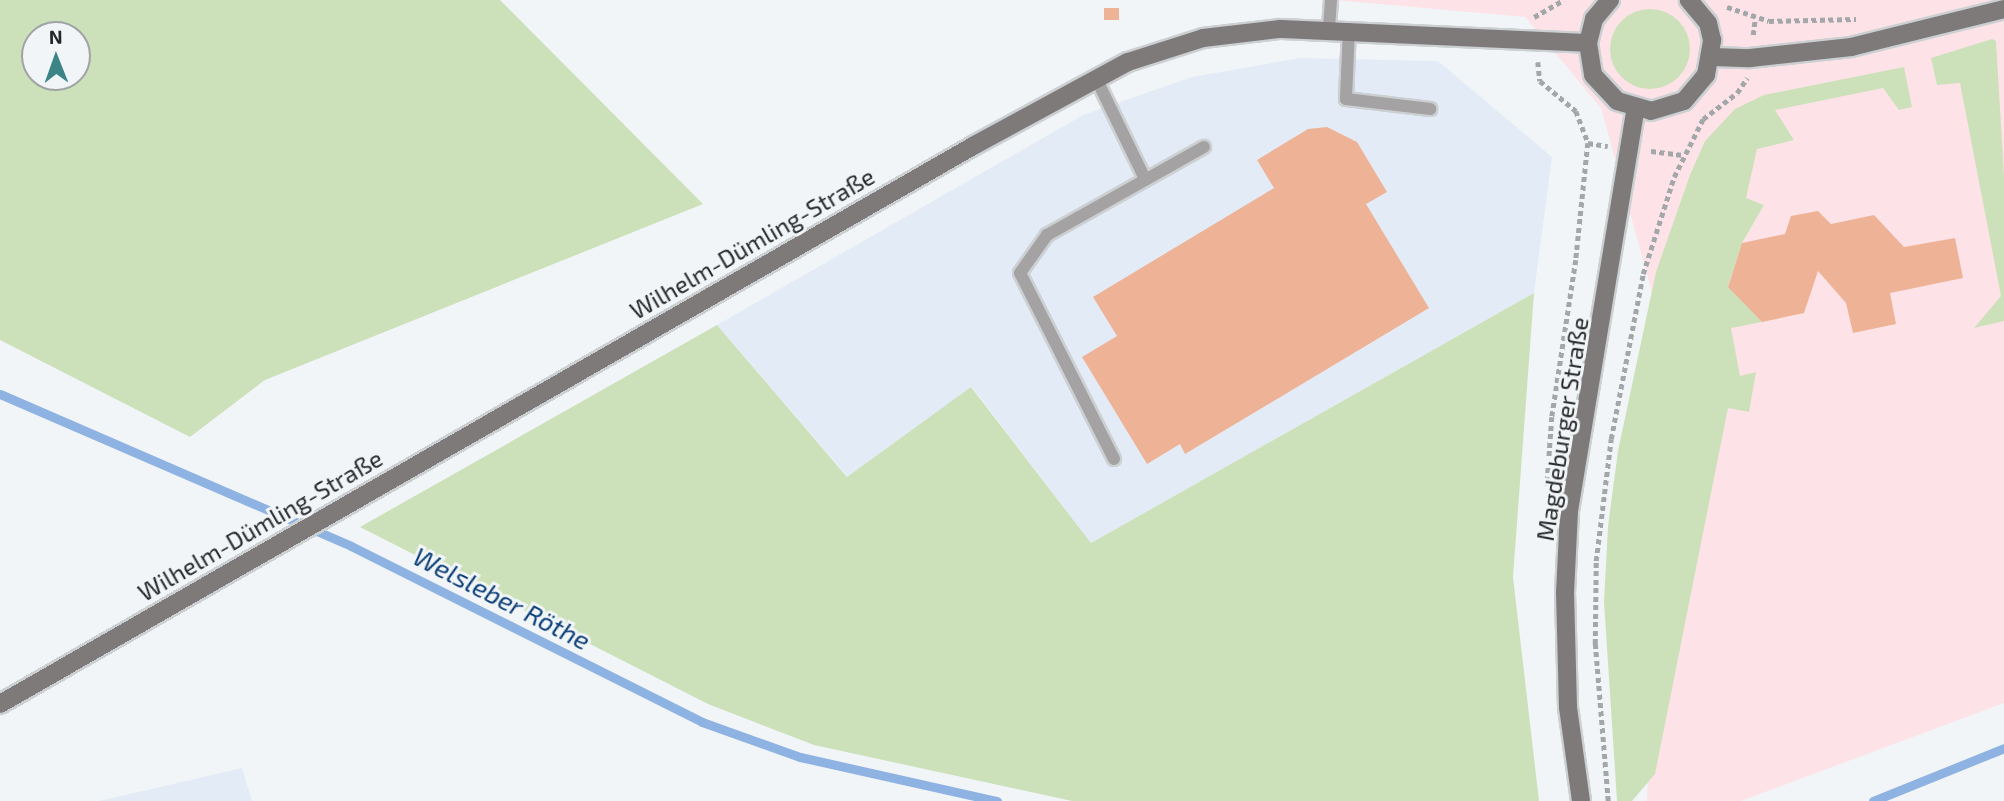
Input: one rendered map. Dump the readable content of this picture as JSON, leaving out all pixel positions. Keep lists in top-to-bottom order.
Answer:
{
  "streets": {
    "street": ["Wilhelm-Dümling-Straße", "Magdeburger Straße"]
  },
  "water": ["Welsleber Röthe"],
  "north": "top"
}
